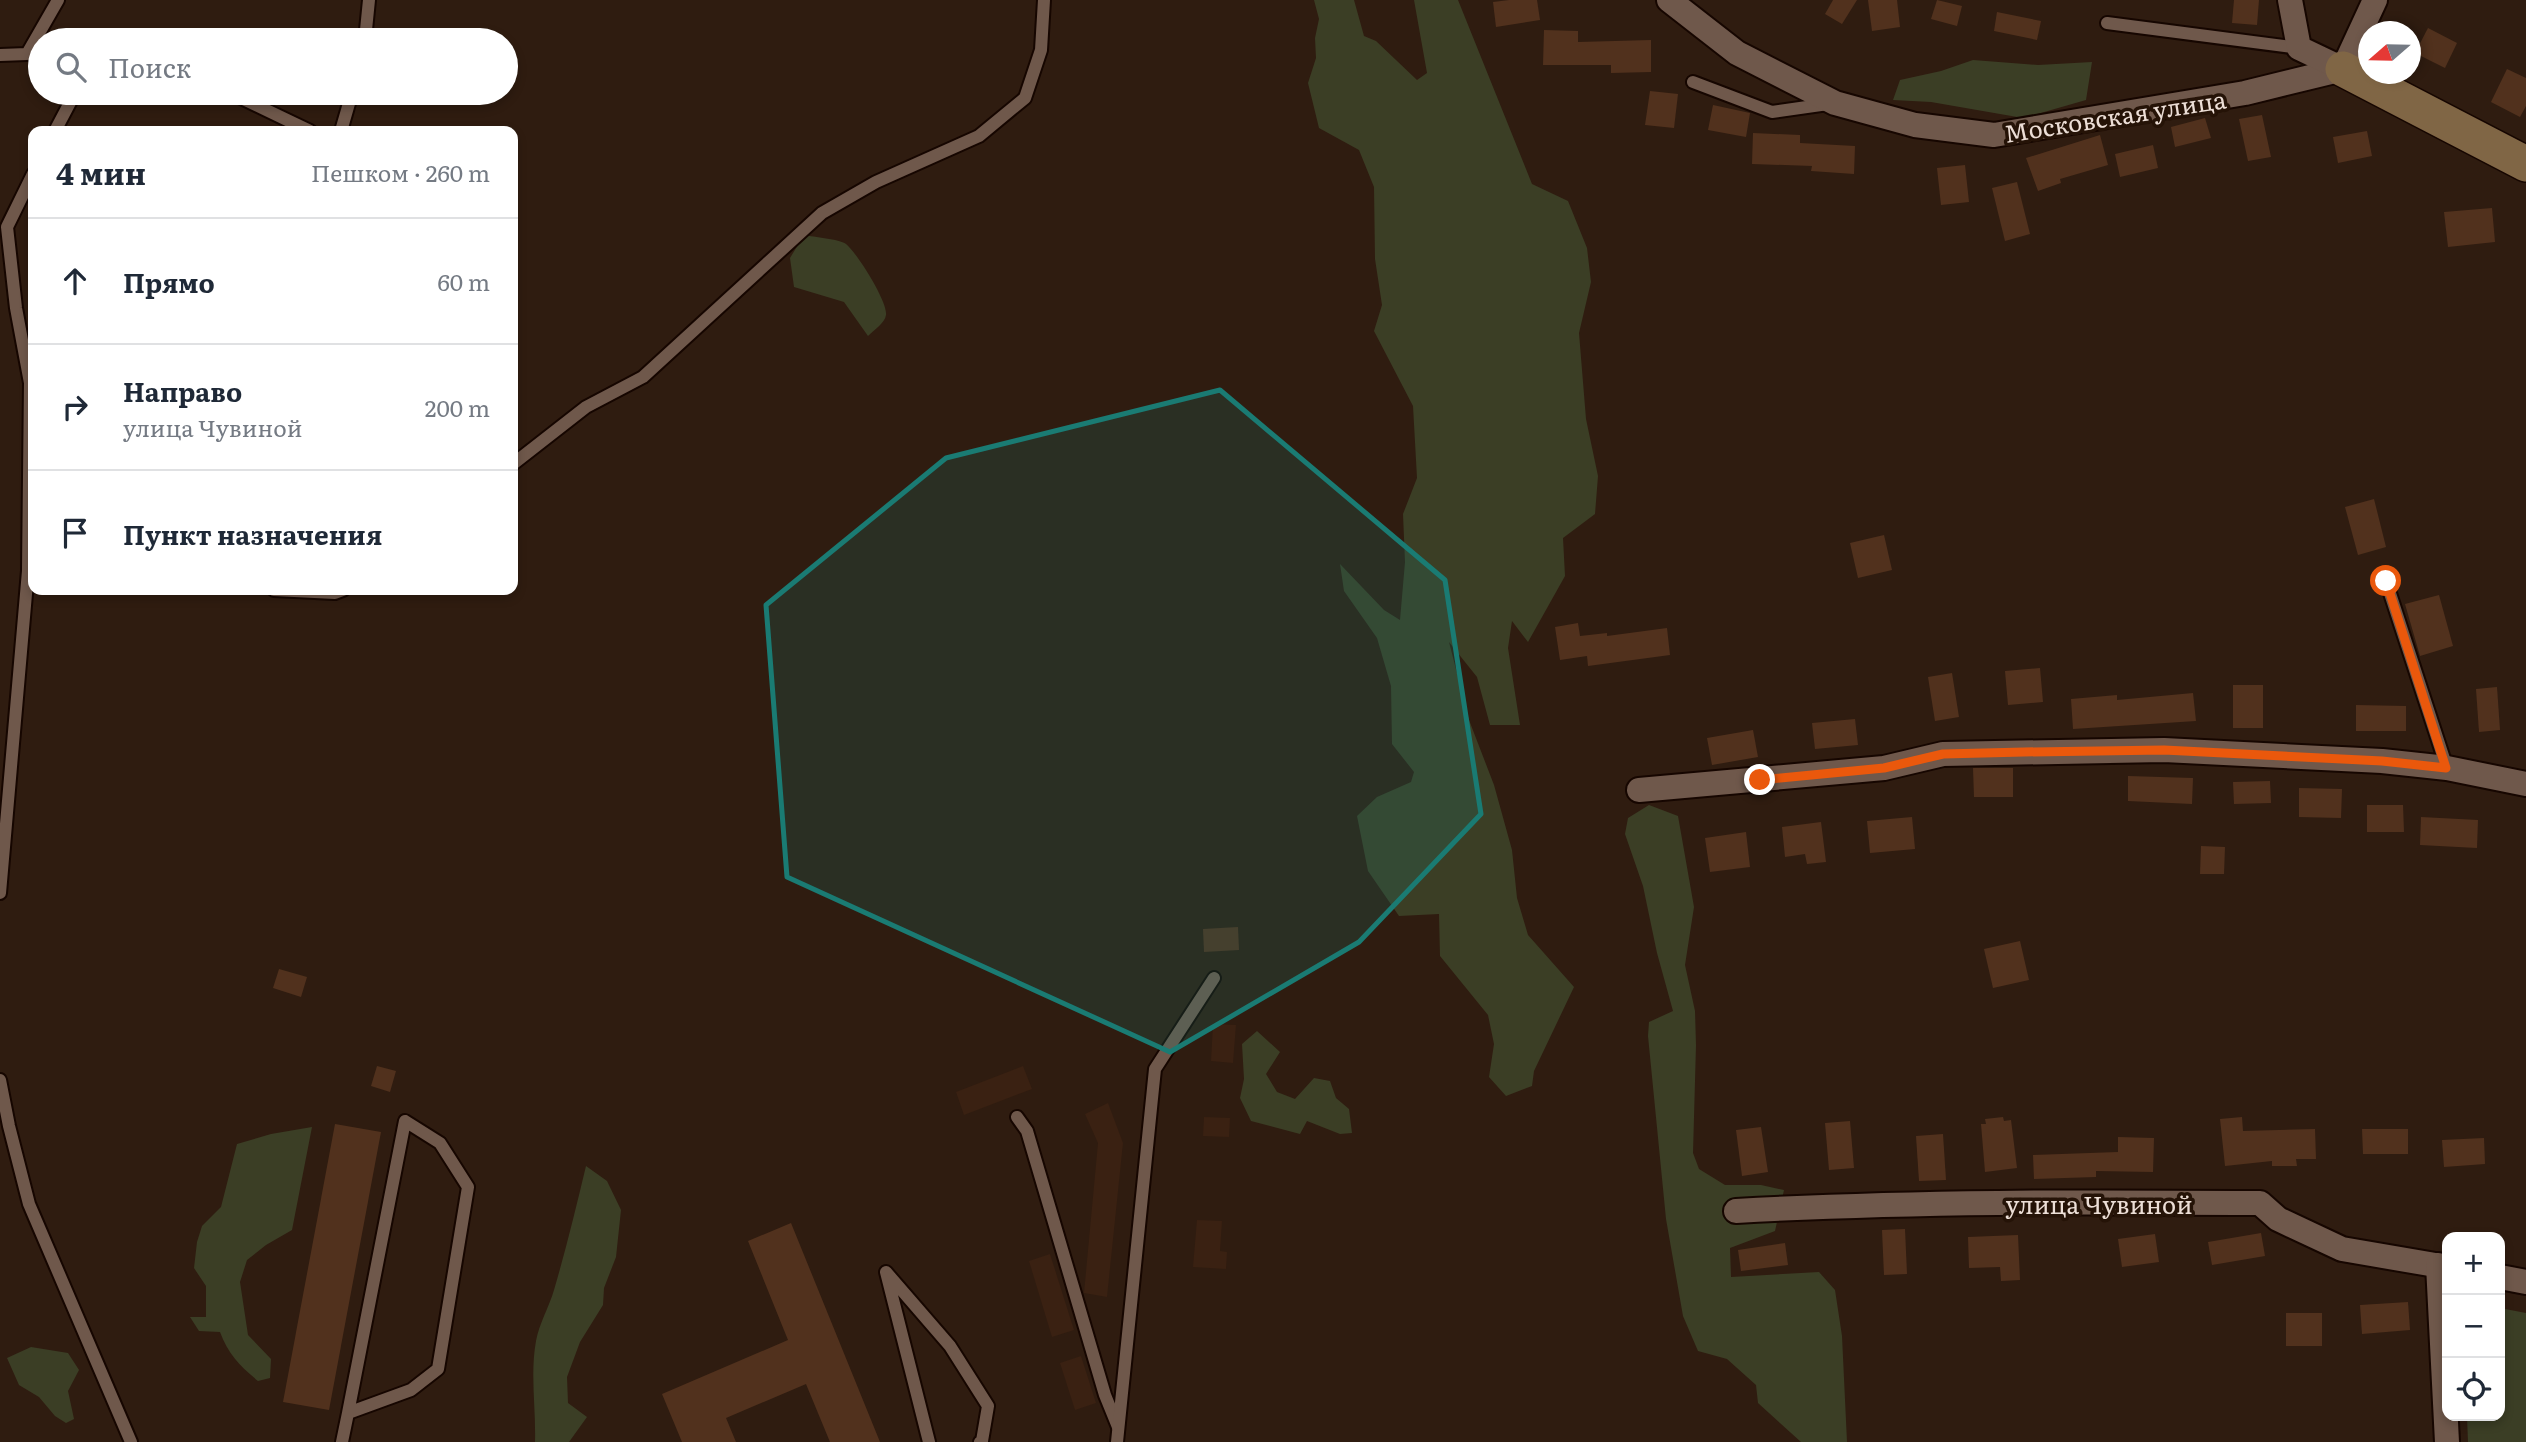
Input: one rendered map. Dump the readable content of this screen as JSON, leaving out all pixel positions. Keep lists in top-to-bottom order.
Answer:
{
  "streets": {
    "street": ["Московская улица", "улица Чувиной"]
  },
  "north": "left",
  "page": {
    "search": "Поиск",
    "heading": ["4 мин", "Пешком · 260 m"],
    "list": [
      ["Прямо", "60 m"],
      ["Направо", "улица Чувиной", "200 m"],
      "Пункт назначения"
    ],
    "map_buttons": ["+", "−"]
  }
}
